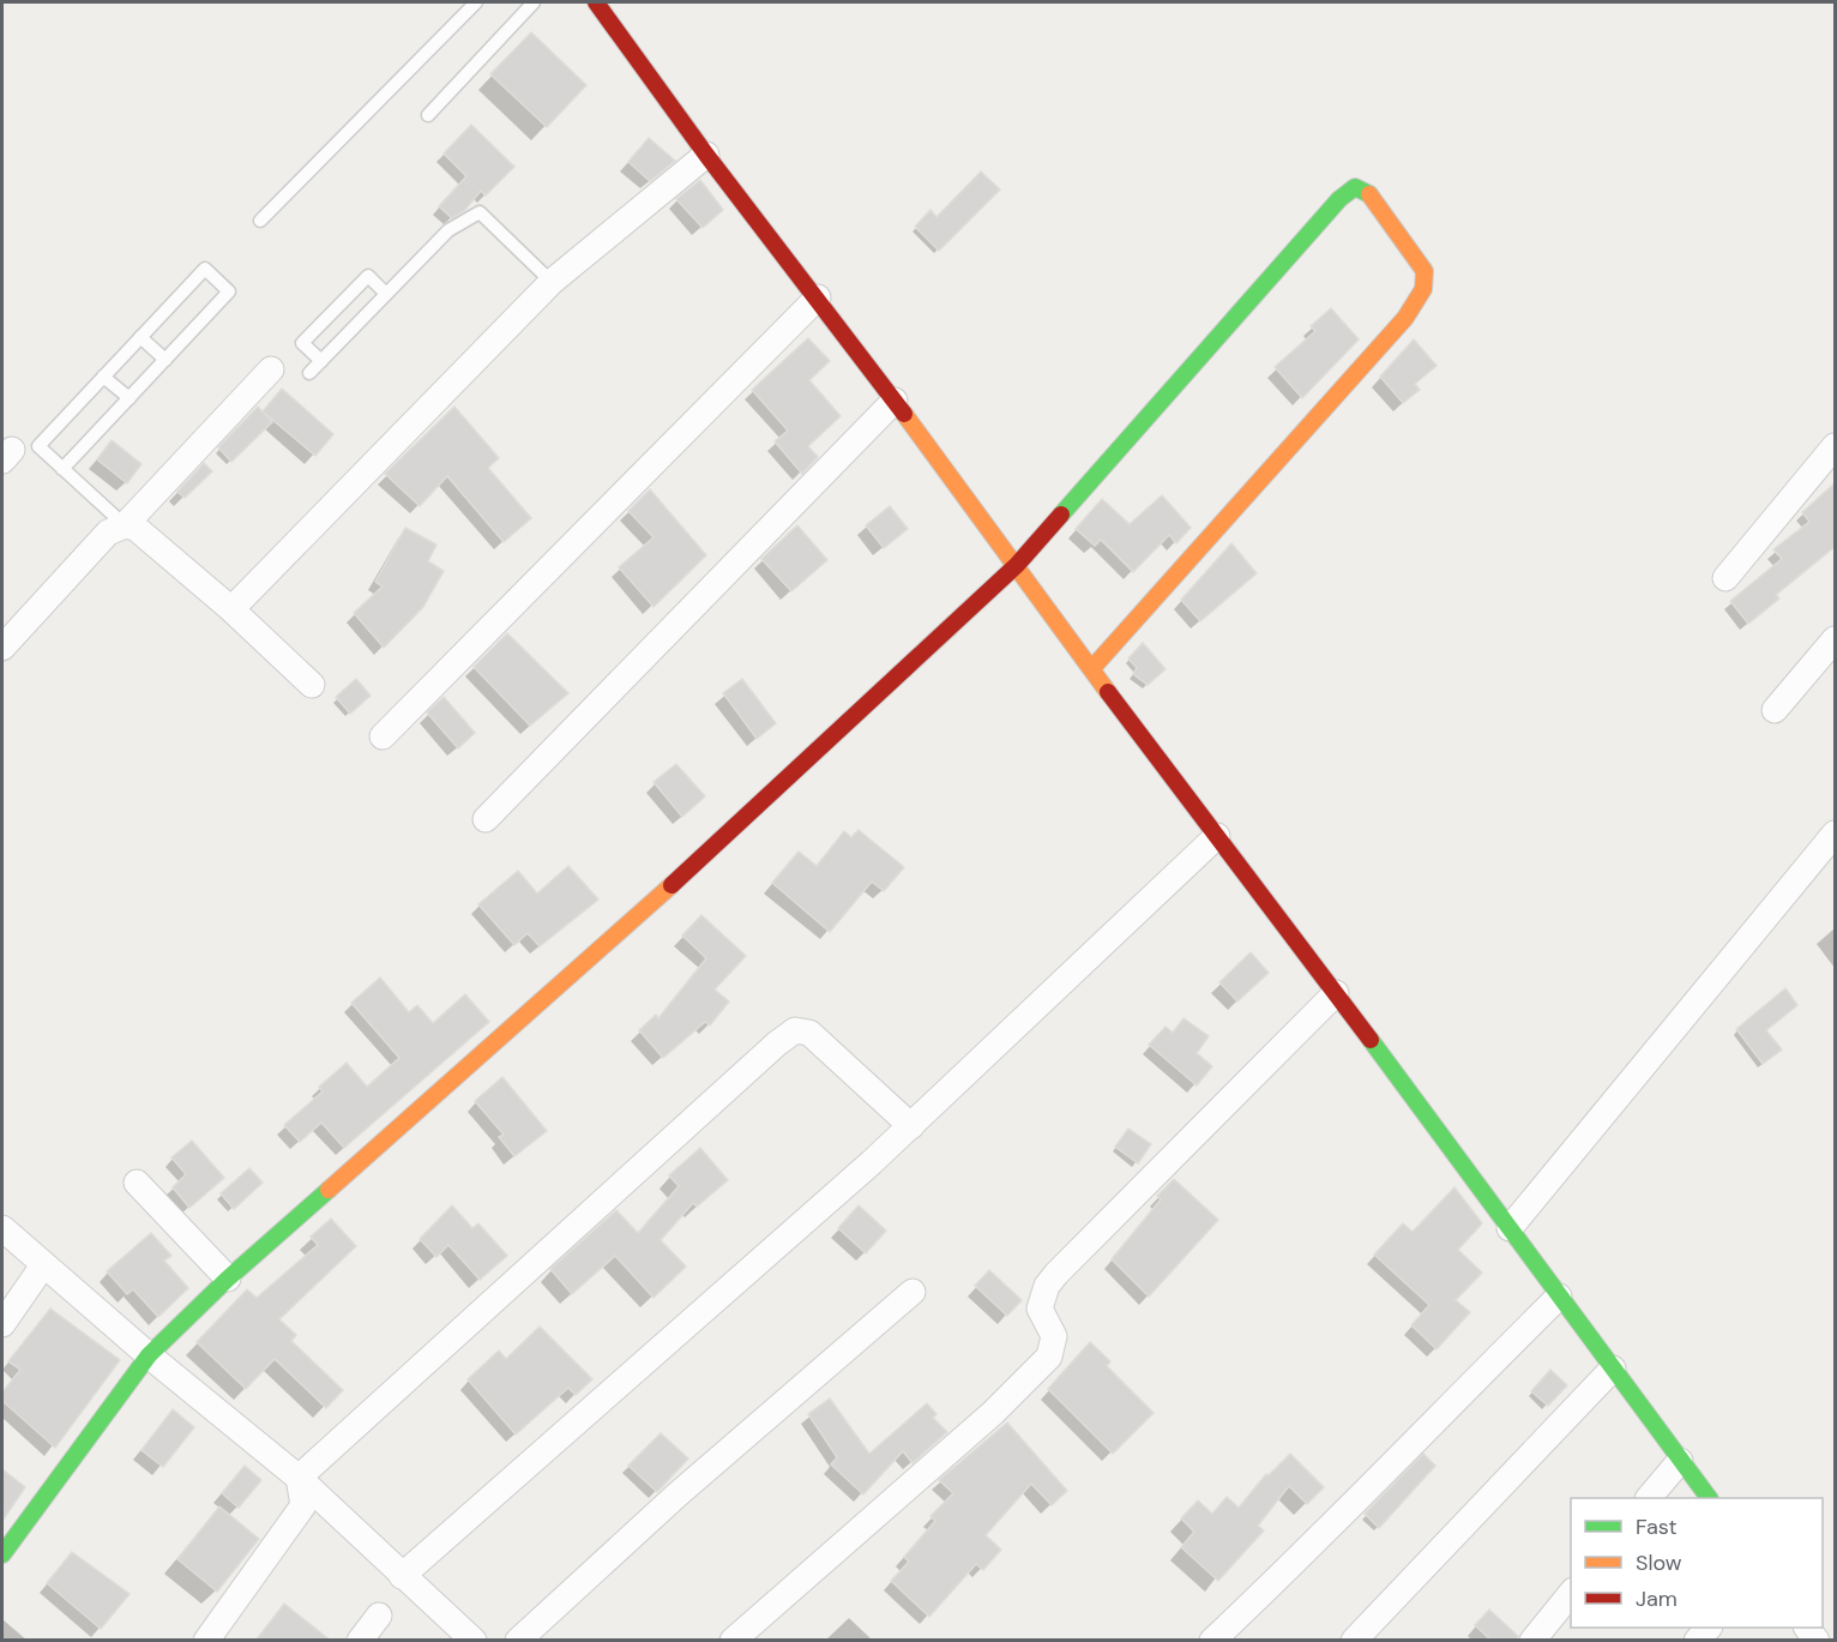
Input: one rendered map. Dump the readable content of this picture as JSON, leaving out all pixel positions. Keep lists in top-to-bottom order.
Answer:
{
  "legend": ["Fast", "Slow", "Jam"]
}
